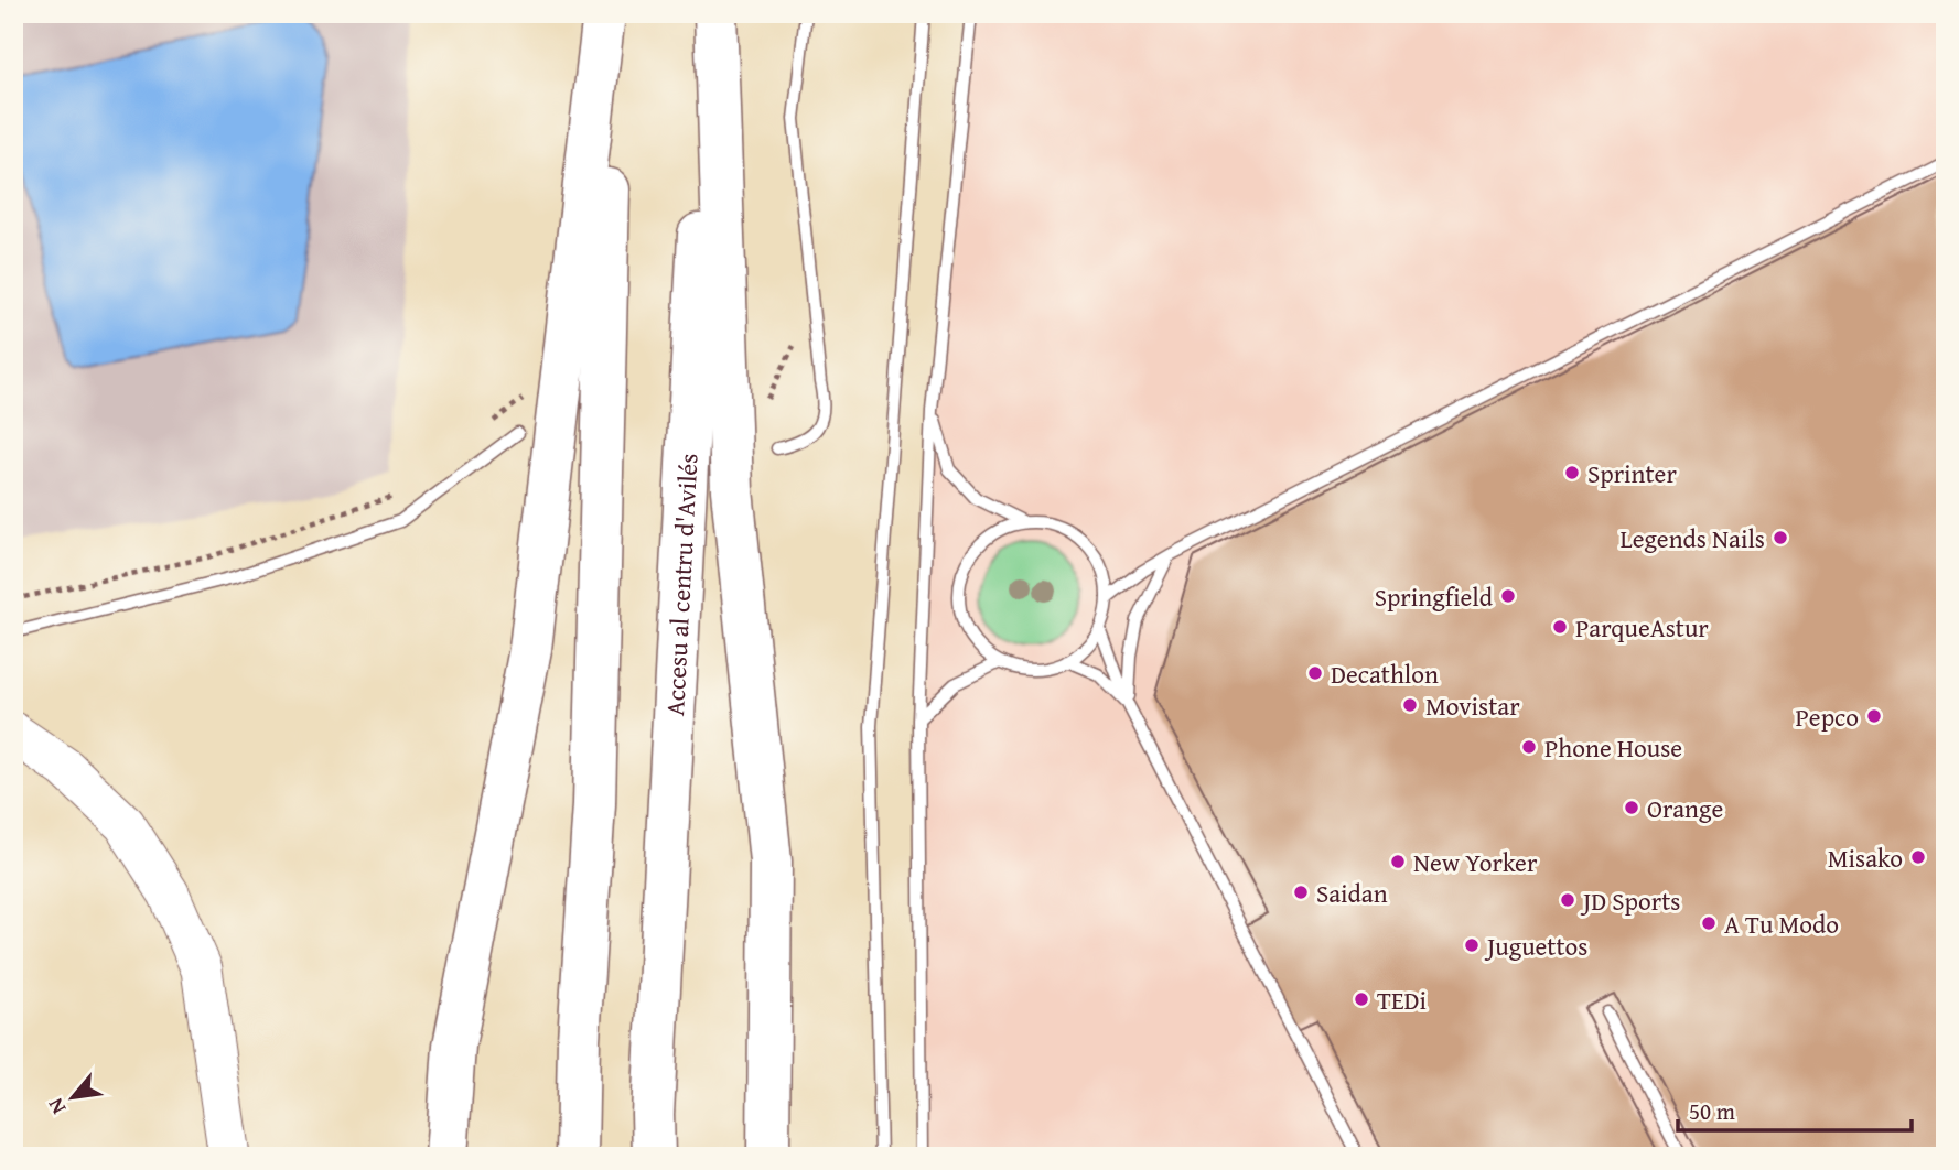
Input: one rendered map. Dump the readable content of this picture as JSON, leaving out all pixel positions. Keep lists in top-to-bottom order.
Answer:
{
  "streets": {
    "highway": ["Accesu al centru d'Avilés"]
  },
  "places": [
    "Sprinter",
    "Legends Nails",
    "Springfield",
    "ParqueAstur",
    "Decathlon",
    "Movistar",
    "Pepco",
    "Phone House",
    "Orange",
    "Misako",
    "New Yorker",
    "Saidan",
    "JD Sports",
    "A Tu Modo",
    "Juguettos",
    "TEDi"
  ],
  "scale_bar": "50 m",
  "north": "bottom left"
}
